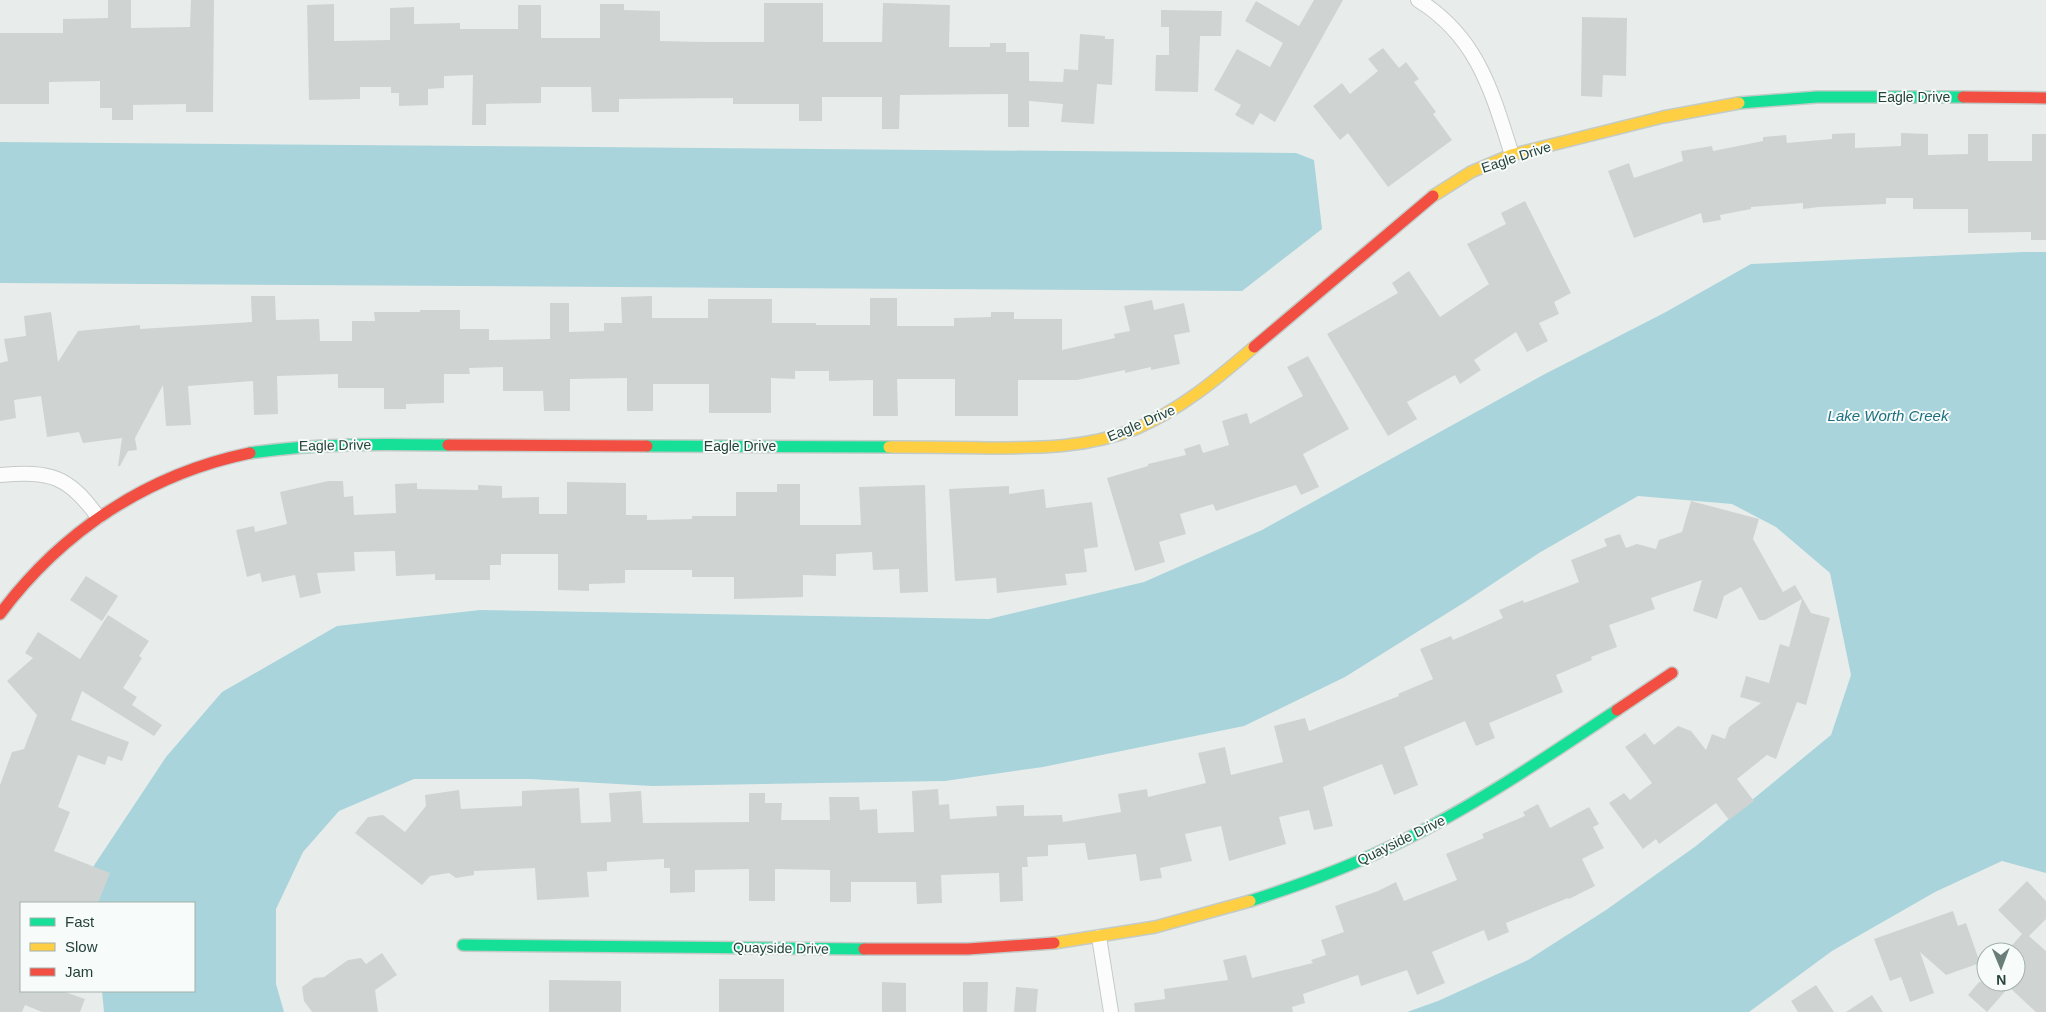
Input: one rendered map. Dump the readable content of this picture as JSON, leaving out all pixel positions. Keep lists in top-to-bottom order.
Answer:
{
  "streets": {
    "street": ["Eagle Drive", "Quayside Drive"]
  },
  "water": ["Lake Worth Creek"],
  "legend": ["Fast", "Slow", "Jam"],
  "north": "bottom"
}
